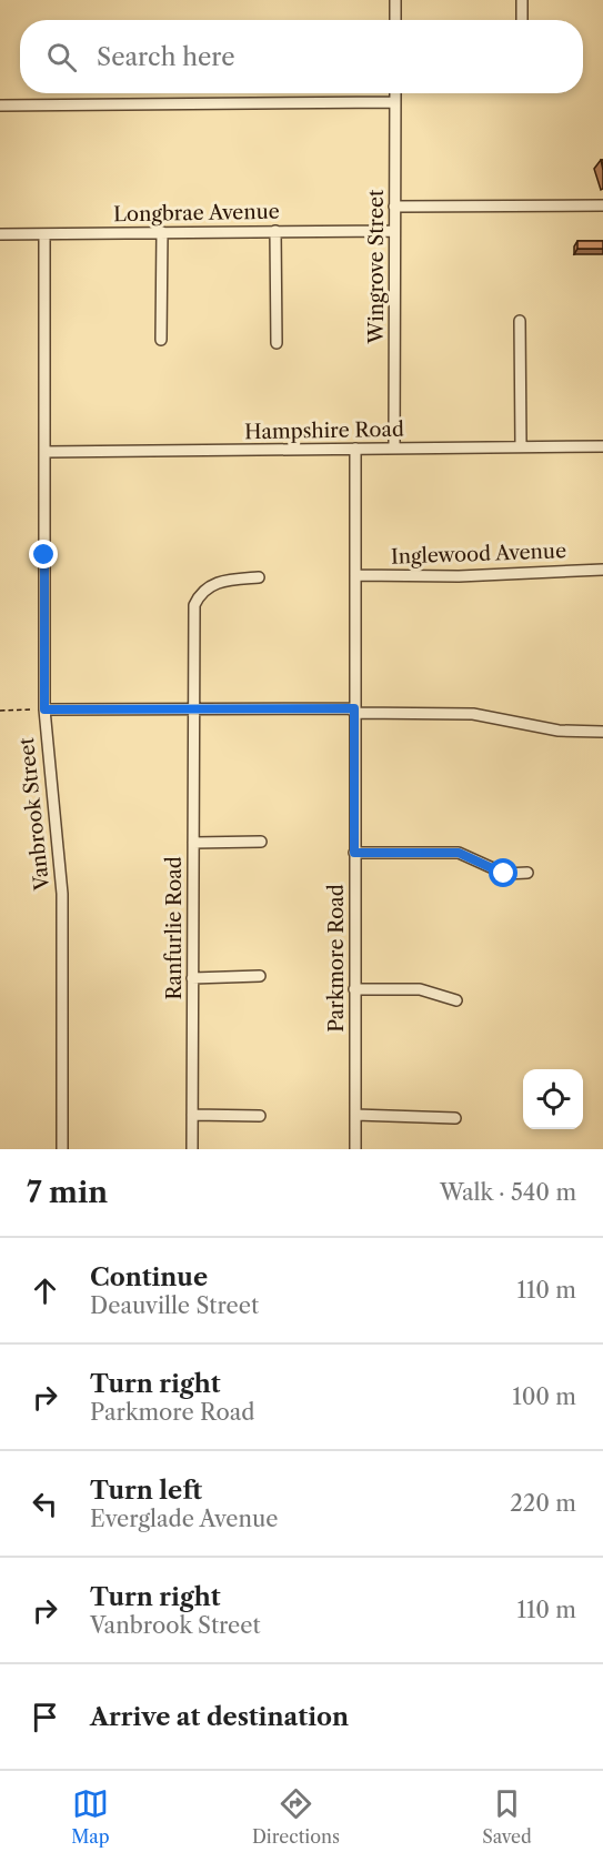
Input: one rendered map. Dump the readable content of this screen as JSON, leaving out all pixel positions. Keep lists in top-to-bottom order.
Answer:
{
  "streets": {
    "street": [
      "Longbrae Avenue",
      "Wingrove Street",
      "Hampshire Road",
      "Inglewood Avenue",
      "Vanbrook Street",
      "Ranfurlie Road",
      "Parkmore Road"
    ]
  },
  "crossings": [
    ["Longbrae Avenue", "Wingrove Street"],
    ["Longbrae Avenue", "Vanbrook Street"],
    ["Wingrove Street", "Hampshire Road"],
    ["Hampshire Road", "Vanbrook Street"],
    ["Hampshire Road", "Parkmore Road"],
    ["Inglewood Avenue", "Parkmore Road"]
  ],
  "page": {
    "search": "Search here",
    "heading": ["7 min", "Walk · 540 m"],
    "list": [
      ["Continue", "Deauville Street", "110 m"],
      ["Turn right", "Parkmore Road", "100 m"],
      ["Turn left", "Everglade Avenue", "220 m"],
      ["Turn right", "Vanbrook Street", "110 m"],
      "Arrive at destination"
    ],
    "nav": ["Map", "Directions", "Saved"]
  }
}
